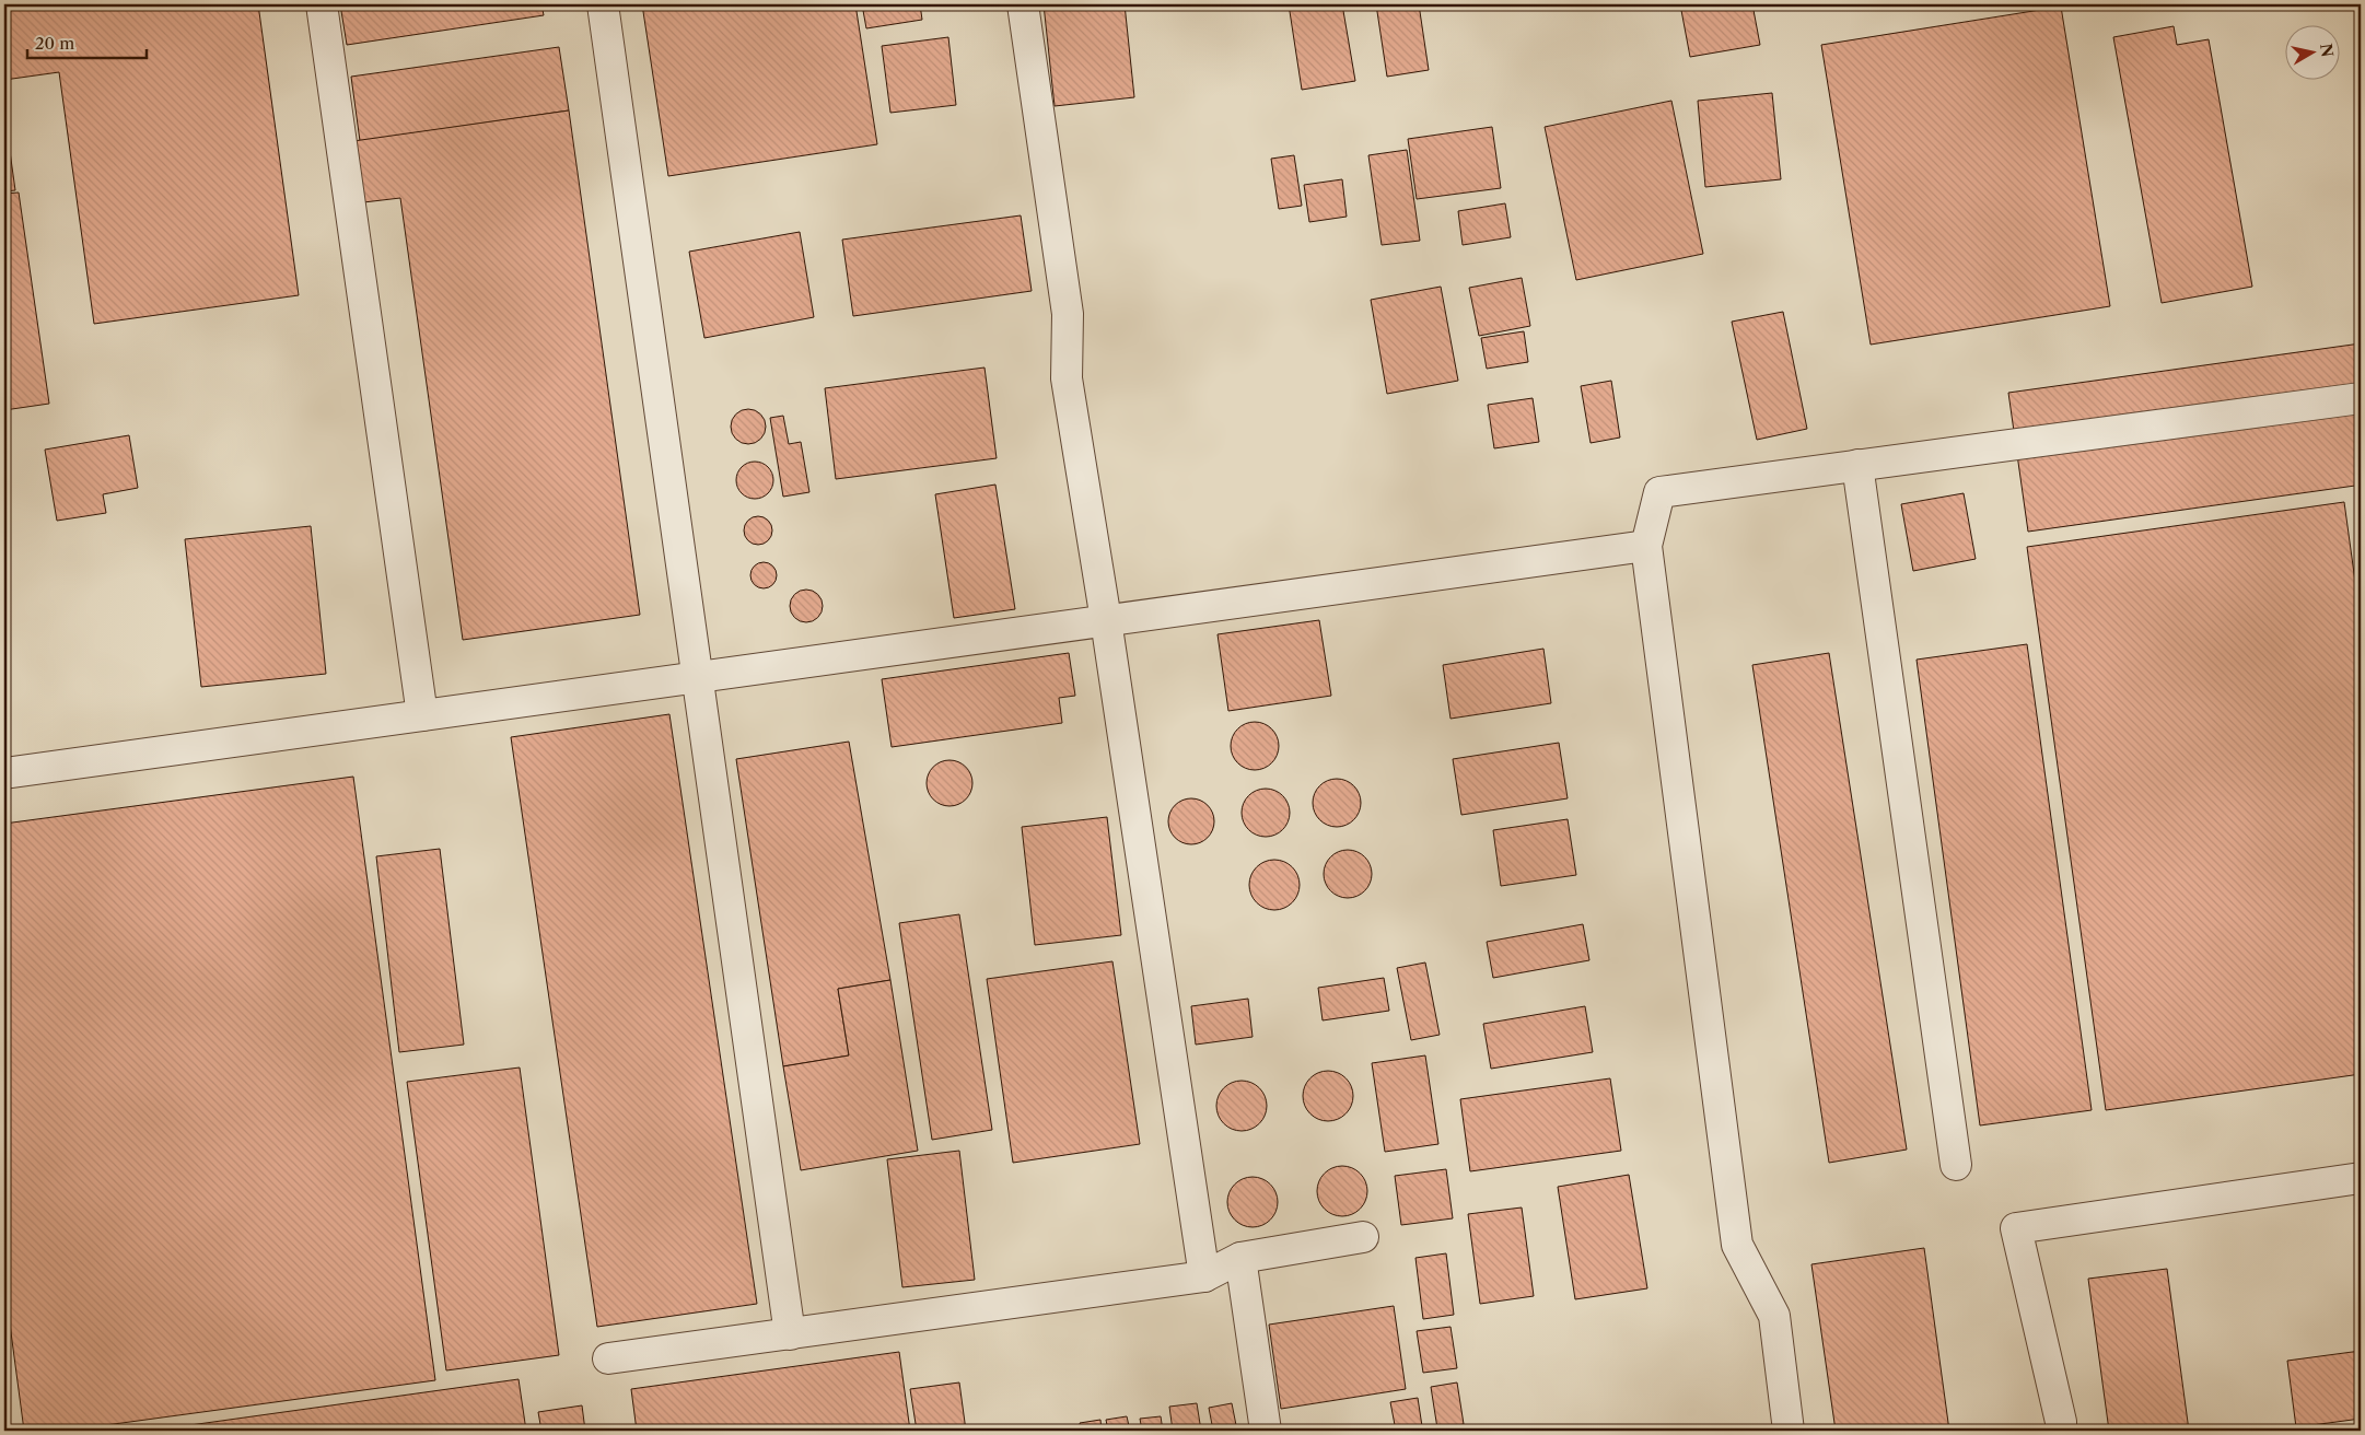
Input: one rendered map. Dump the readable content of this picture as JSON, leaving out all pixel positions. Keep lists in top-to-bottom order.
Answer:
{
  "scale_bar": "20 m",
  "north": "right"
}
